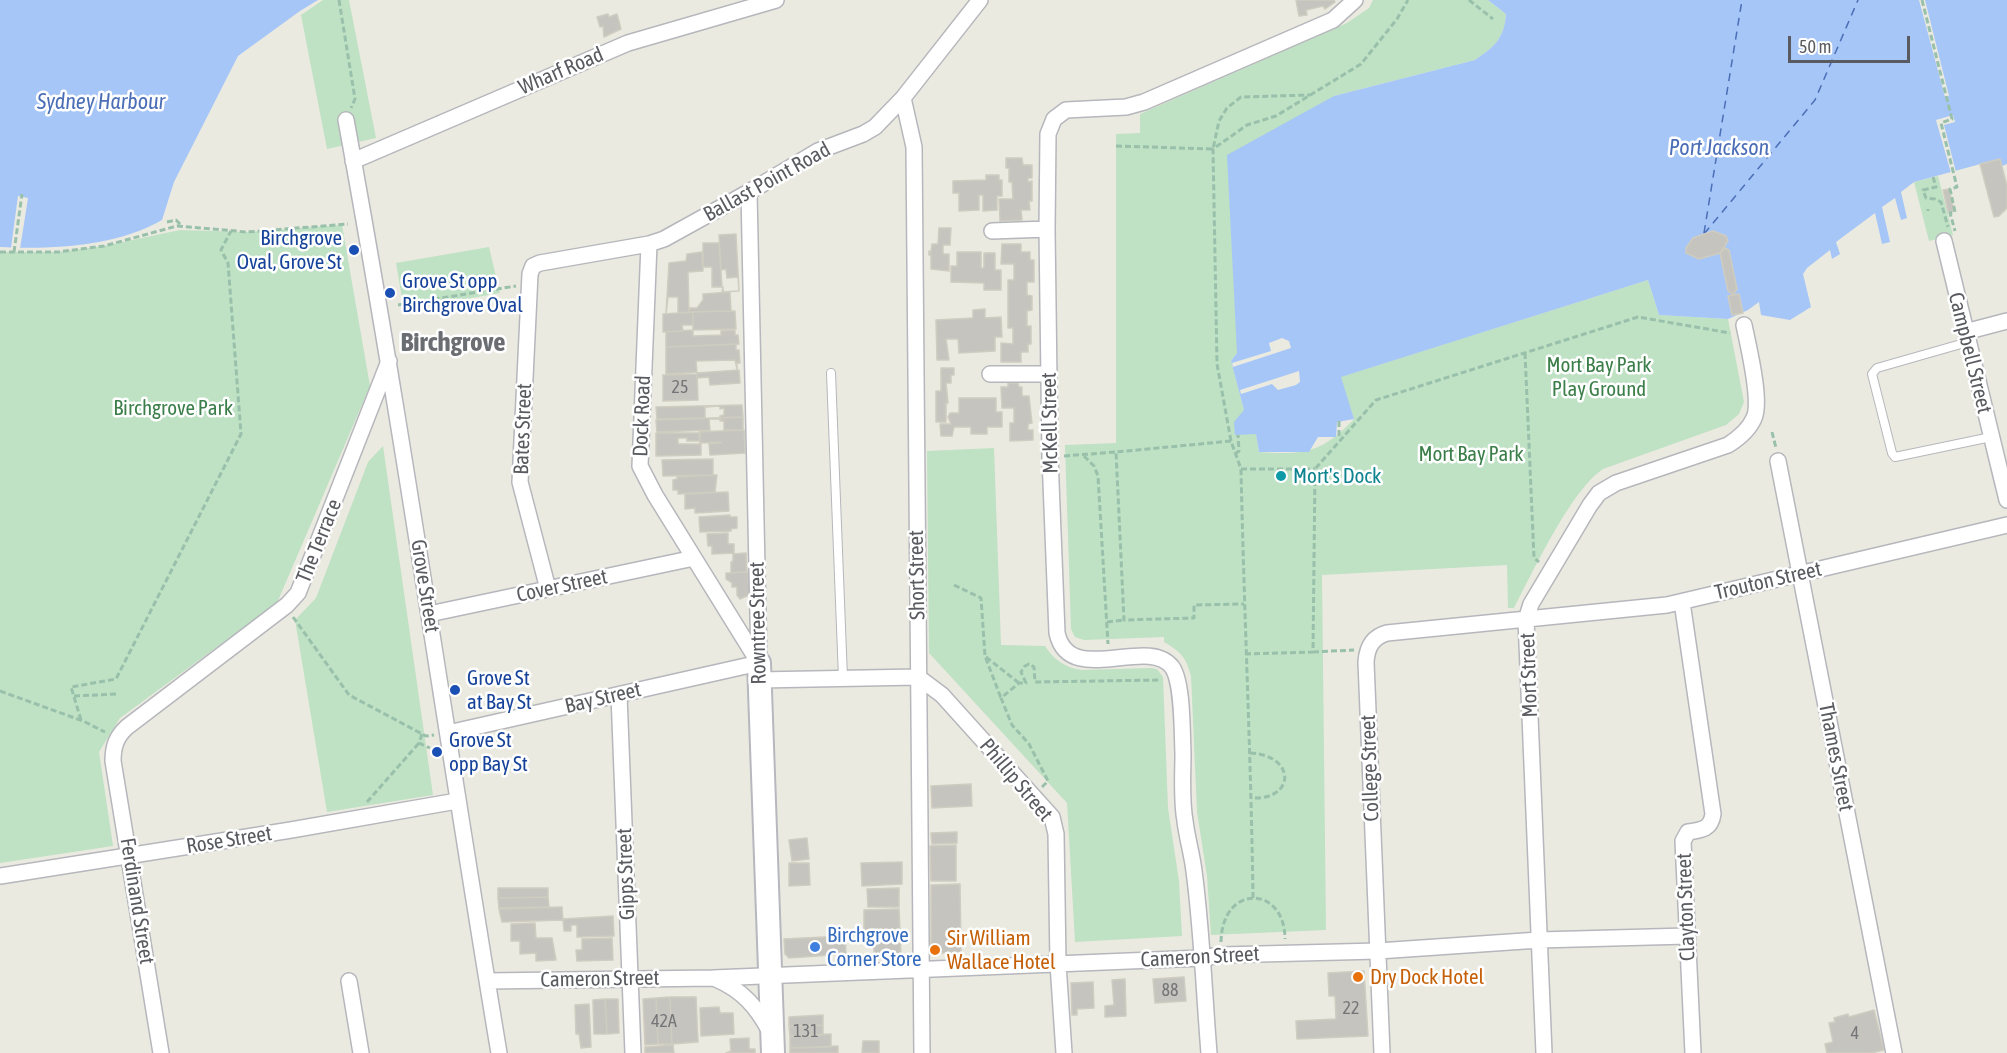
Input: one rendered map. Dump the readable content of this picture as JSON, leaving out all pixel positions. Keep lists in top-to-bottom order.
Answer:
{
  "streets": {
    "street": [
      "Wharf Road",
      "Ballast Point Road",
      "Campbell Street",
      "Dock Road",
      "McKell Street",
      "Bates Street",
      "The Terrace",
      "Short Street",
      "Trouton Street",
      "Grove Street",
      "Cover Street",
      "Rowntree Street",
      "Mort Street",
      "Bay Street",
      "Thames Street",
      "College Street",
      "Phillip Street",
      "Rose Street",
      "Gipps Street",
      "Ferdinand Street",
      "Clayton Street",
      "Cameron Street"
    ]
  },
  "crossings": [
    ["Wharf Road", "Grove Street"],
    ["Ballast Point Road", "Dock Road"],
    ["Ballast Point Road", "Bates Street"],
    ["Ballast Point Road", "Short Street"],
    ["Ballast Point Road", "Rowntree Street"],
    ["Dock Road", "Cover Street"],
    ["Dock Road", "Rowntree Street"],
    ["Dock Road", "Bay Street"],
    ["Bates Street", "Cover Street"],
    ["The Terrace", "Grove Street"],
    ["The Terrace", "Ferdinand Street"],
    ["Short Street", "Bay Street"],
    ["Short Street", "Phillip Street"],
    ["Short Street", "Cameron Street"],
    ["Trouton Street", "Mort Street"],
    ["Trouton Street", "Thames Street"],
    ["Trouton Street", "Clayton Street"],
    ["Grove Street", "Cover Street"],
    ["Grove Street", "Bay Street"],
    ["Grove Street", "Rose Street"],
    ["Grove Street", "Cameron Street"],
    ["Rowntree Street", "Bay Street"],
    ["Rowntree Street", "Cameron Street"],
    ["Mort Street", "Cameron Street"],
    ["Bay Street", "Phillip Street"],
    ["Bay Street", "Gipps Street"],
    ["College Street", "Cameron Street"],
    ["Phillip Street", "Cameron Street"],
    ["Rose Street", "Ferdinand Street"],
    ["Gipps Street", "Cameron Street"],
    ["Clayton Street", "Cameron Street"]
  ],
  "districts": ["Birchgrove"],
  "water": ["Sydney Harbour", "Port Jackson"],
  "parks": ["Mort Bay Park Play Ground", "Birchgrove Park", "Mort Bay Park"],
  "places": [
    "Birchgrove Oval, Grove St",
    "Grove St opp Birchgrove Oval",
    "Mort's Dock",
    "Grove St at Bay St",
    "Grove St opp Bay St",
    "Birchgrove Corner Store",
    "Sir William Wallace Hotel",
    "Dry Dock Hotel"
  ],
  "house_numbers": [
    "25",
    "88",
    "22",
    "42A",
    "131",
    "4"
  ],
  "scale_bar": "50 m"
}
